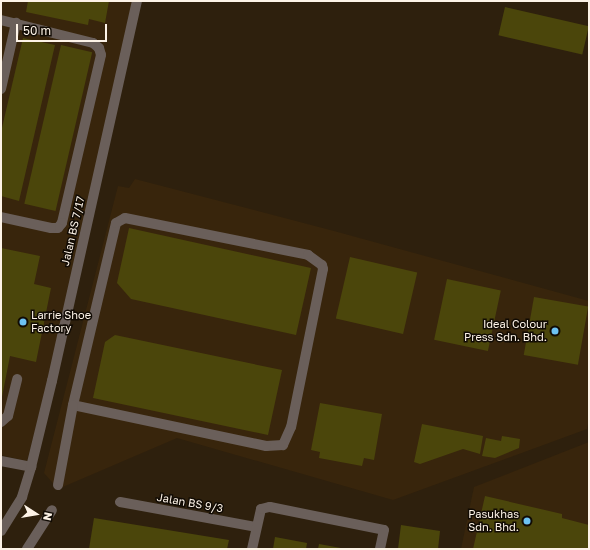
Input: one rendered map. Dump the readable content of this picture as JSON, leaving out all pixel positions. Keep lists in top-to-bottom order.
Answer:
{
  "streets": {
    "street": ["Jalan BS 7/17", "Jalan BS 9/3"]
  },
  "places": ["Larrie Shoe Factory", "Ideal Colour Press Sdn. Bhd.", "Pasukhas Sdn. Bhd."],
  "scale_bar": "50 m",
  "north": "right"
}
